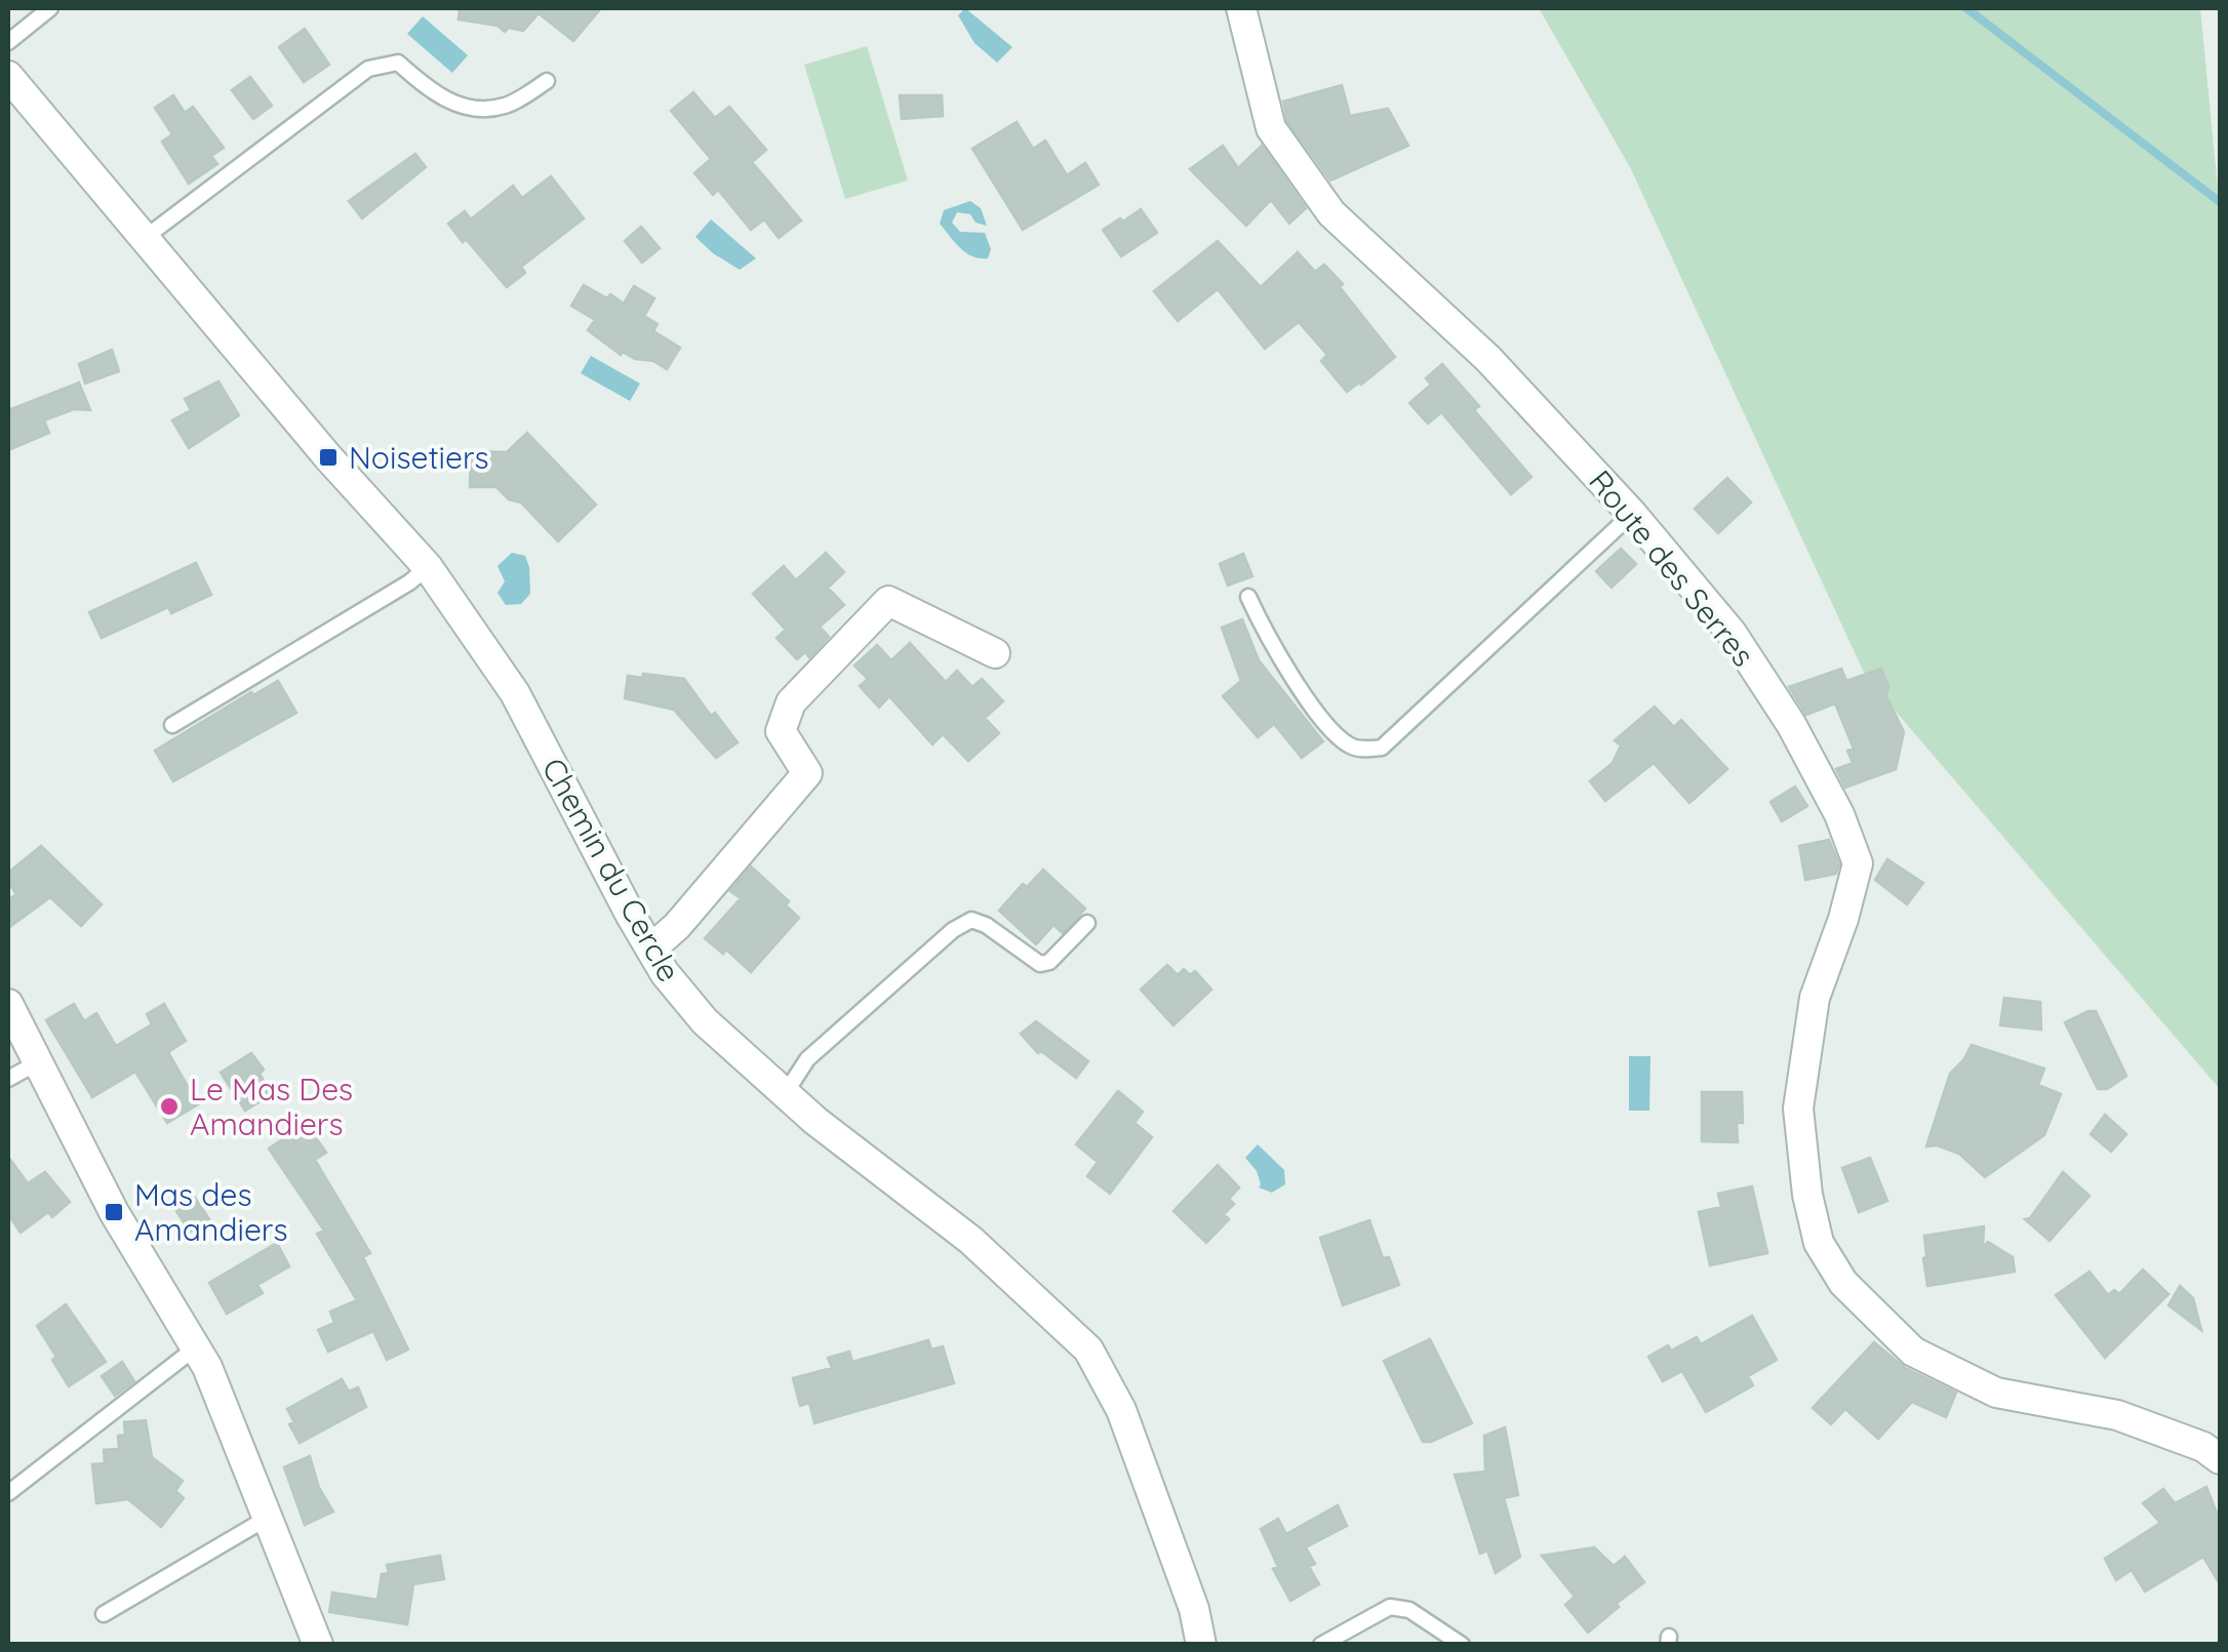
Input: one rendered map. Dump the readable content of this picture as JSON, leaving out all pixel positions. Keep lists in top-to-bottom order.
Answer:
{
  "streets": {
    "street": ["Route des Serres", "Chemin du Cercle"]
  },
  "places": {
    "transit": ["Noisetiers", "Mas des Amandiers"],
    "other": ["Le Mas Des Amandiers"]
  }
}
